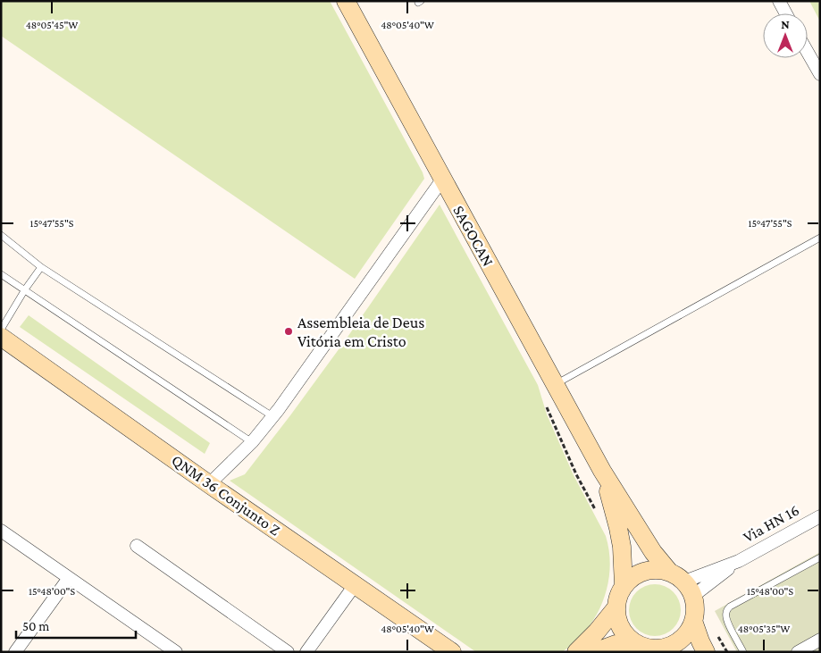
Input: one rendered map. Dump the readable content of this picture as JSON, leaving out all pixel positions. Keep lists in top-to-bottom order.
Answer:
{
  "streets": {
    "street": ["SAGOCAN", "QNM 36 Conjunto Z", "Via HN 16"]
  },
  "crossings": [
    ["SAGOCAN", "Via HN 16"]
  ],
  "places": ["Assembleia de Deus Vitória em Cristo"],
  "scale_bar": "50 m",
  "north": "top",
  "coordinates": [
    "48°05'45\"W",
    "48°05'40\"W",
    "15°47'55\"S",
    "15°48'00\"S",
    "48°05'35\"W"
  ]
}
